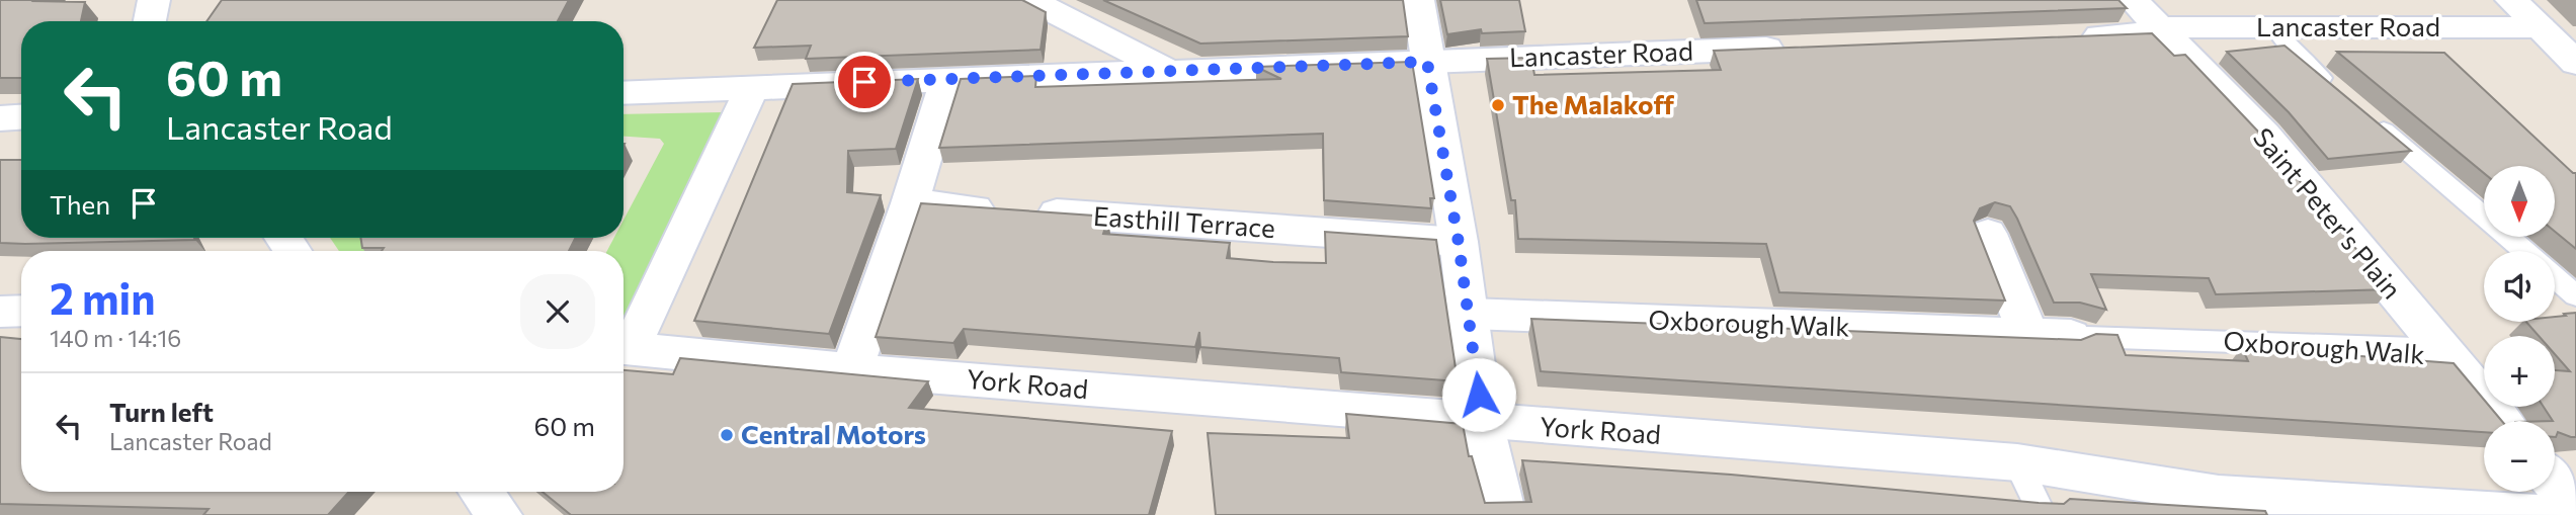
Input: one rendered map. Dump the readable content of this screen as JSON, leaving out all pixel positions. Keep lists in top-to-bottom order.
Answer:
{
  "streets": {
    "street": [
      "Lancaster Road",
      "Saint Peter's Plain",
      "Easthill Terrace",
      "Oxborough Walk",
      "York Road"
    ]
  },
  "crossings": [
    ["Lancaster Road", "Saint Peter's Plain"],
    ["Saint Peter's Plain", "Oxborough Walk"]
  ],
  "places": ["The Malakoff", "Central Motors"],
  "north": "bottom",
  "page": {
    "turn": ["60 m", "Lancaster Road"],
    "map_buttons": ["+", "−"],
    "then": "Then",
    "heading": ["2 min", "140 m · 14:16"],
    "list": [
      {
        "name": "Turn left",
        "note": "Lancaster Road",
        "value": "60 m"
      }
    ]
  }
}
